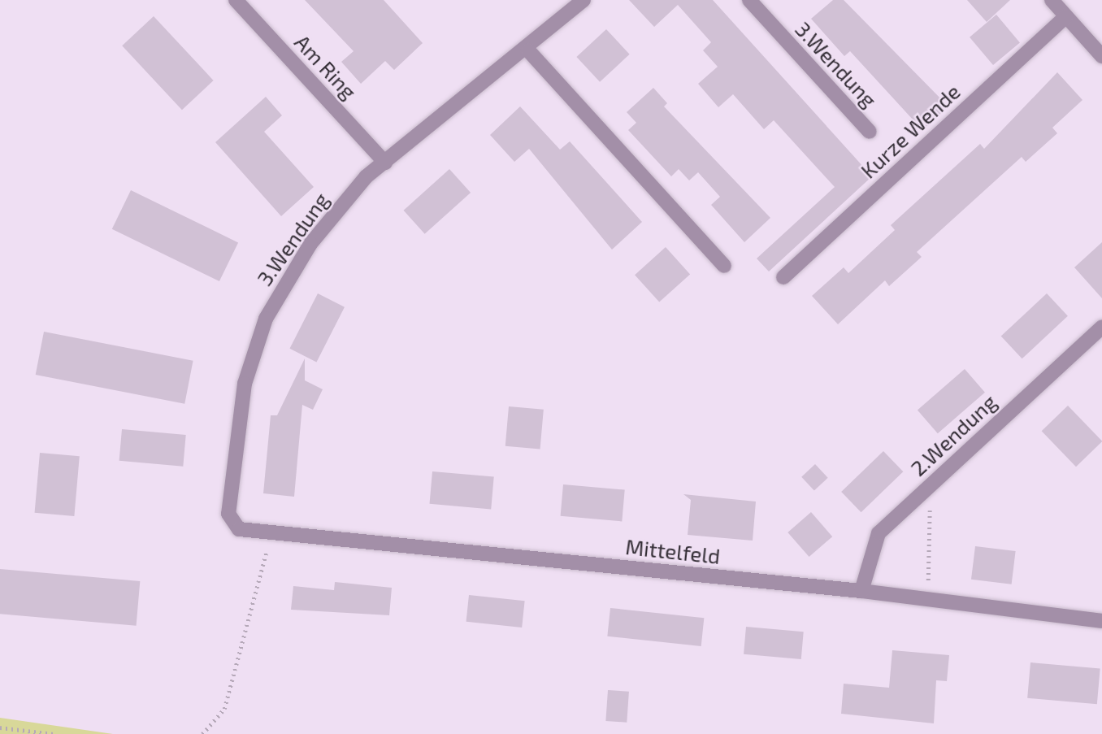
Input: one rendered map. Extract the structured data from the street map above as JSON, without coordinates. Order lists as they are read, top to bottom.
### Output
{
  "streets": {
    "street": [
      "3.Wendung",
      "Am Ring",
      "Kurze Wende",
      "2.Wendung",
      "Mittelfeld"
    ]
  },
  "crossings": [
    ["3.Wendung", "Am Ring"],
    ["3.Wendung", "Mittelfeld"],
    ["2.Wendung", "Mittelfeld"]
  ]
}
